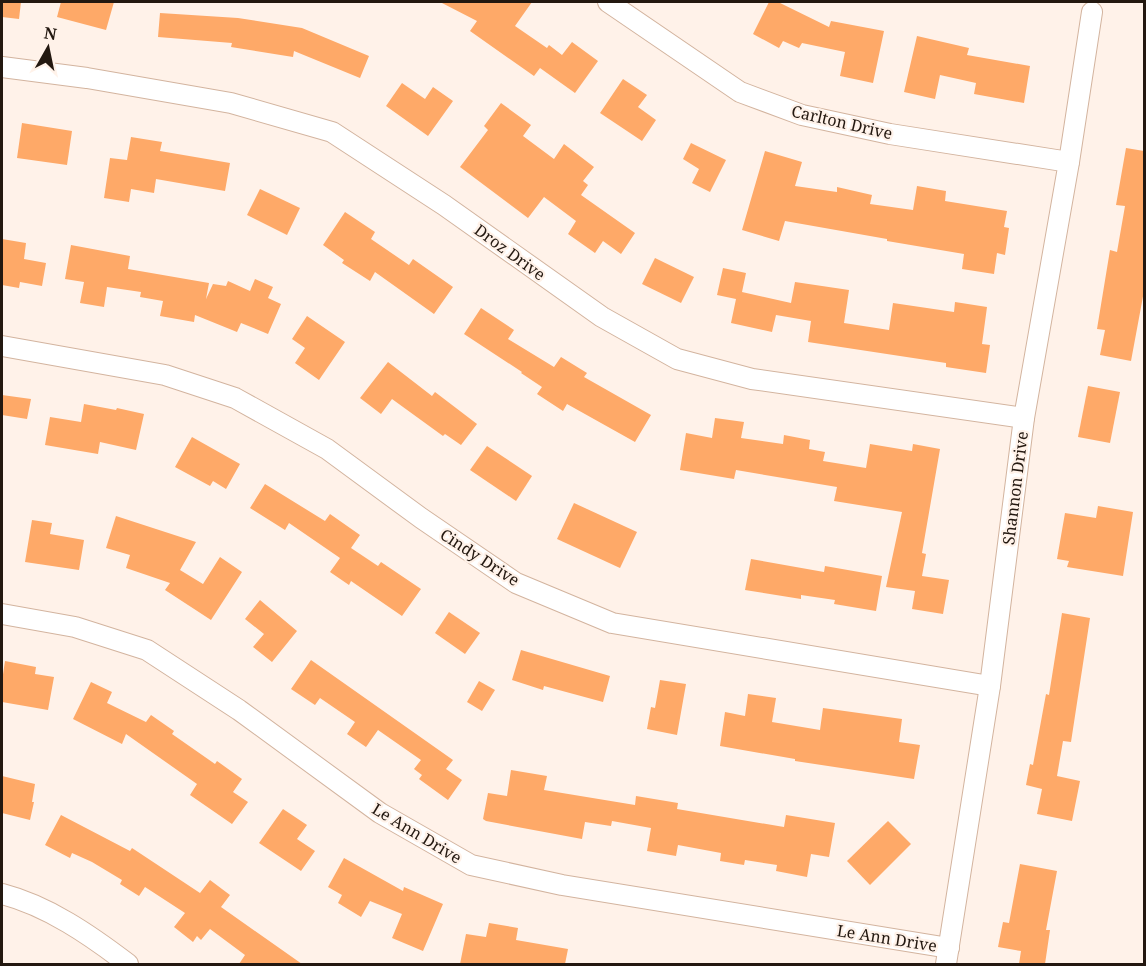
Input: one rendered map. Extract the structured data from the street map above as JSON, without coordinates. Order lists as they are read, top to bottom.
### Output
{
  "streets": {
    "street": [
      "Carlton Drive",
      "Droz Drive",
      "Shannon Drive",
      "Cindy Drive",
      "Le Ann Drive"
    ]
  },
  "crossings": [
    ["Carlton Drive", "Shannon Drive"],
    ["Droz Drive", "Shannon Drive"],
    ["Shannon Drive", "Cindy Drive"],
    ["Shannon Drive", "Le Ann Drive"]
  ],
  "north": "top"
}
